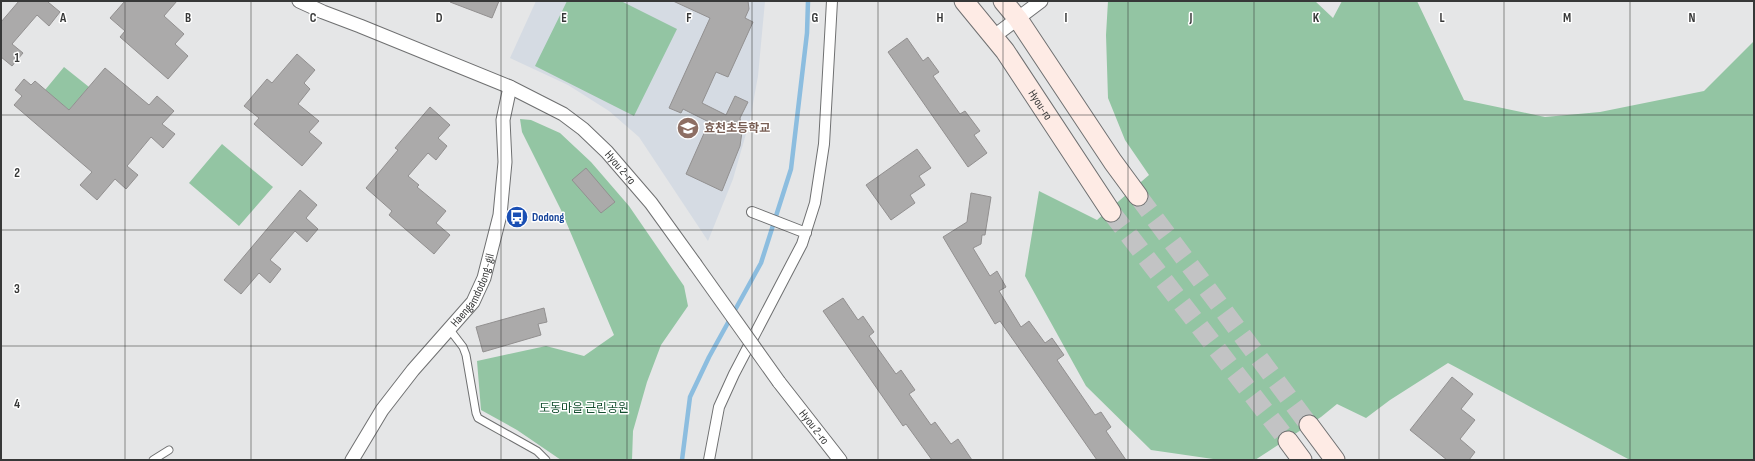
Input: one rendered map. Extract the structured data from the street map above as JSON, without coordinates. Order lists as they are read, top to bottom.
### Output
{
  "streets": {
    "main road": ["Hyou-ro"],
    "street": ["Hyou 2-ro", "Haengamdodong-gil"]
  },
  "crossings": [
    ["Hyou 2-ro", "Haengamdodong-gil"]
  ],
  "parks": ["도동마을 근린공원"],
  "places": {
    "school or university": ["효천초등학교"],
    "bus stop": ["Dodong"]
  },
  "grid": {
    "columns": [
      "A",
      "B",
      "C",
      "D",
      "E",
      "F",
      "G",
      "H",
      "I",
      "J",
      "K",
      "L",
      "M",
      "N"
    ],
    "rows": [
      "1",
      "2",
      "3",
      "4"
    ]
  }
}
